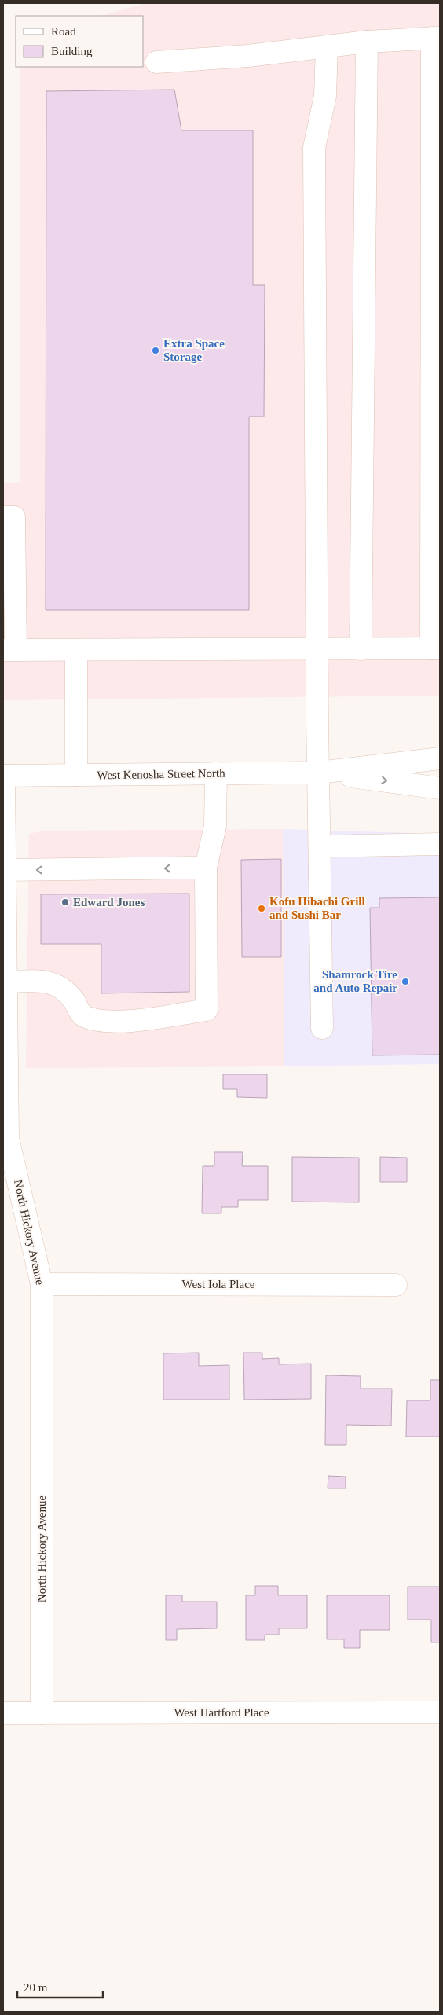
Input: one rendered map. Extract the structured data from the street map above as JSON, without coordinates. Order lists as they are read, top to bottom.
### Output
{
  "streets": {
    "street": [
      "West Kenosha Street North",
      "North Hickory Avenue",
      "West Iola Place",
      "West Hartford Place"
    ]
  },
  "crossings": [
    ["West Kenosha Street North", "North Hickory Avenue"],
    ["North Hickory Avenue", "West Iola Place"],
    ["North Hickory Avenue", "West Hartford Place"]
  ],
  "places": [
    "Extra Space Storage",
    "Edward Jones",
    "Kofu Hibachi Grill and Sushi Bar",
    "Shamrock Tire and Auto Repair"
  ],
  "legend": ["Road", "Building"],
  "scale_bar": "20 m"
}
